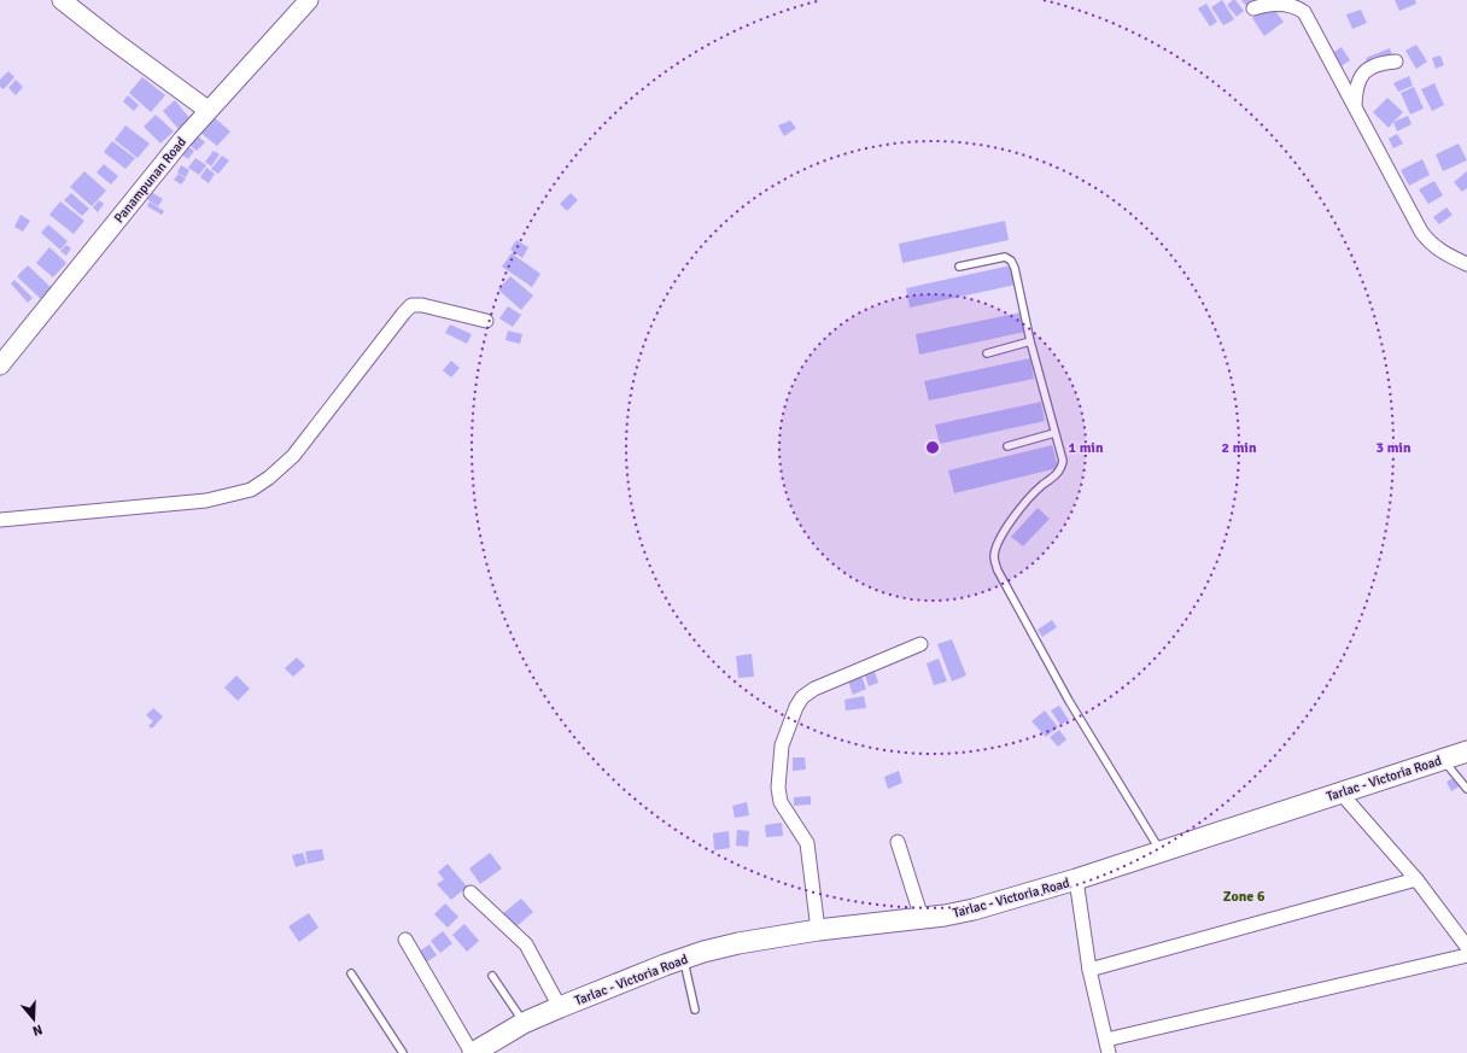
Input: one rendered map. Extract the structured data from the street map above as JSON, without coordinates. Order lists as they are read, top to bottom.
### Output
{
  "streets": {
    "main road": ["Tarlac - Victoria Road"],
    "street": ["Panampunan Road"]
  },
  "districts": ["Zone 6"],
  "north": "bottom",
  "rings": ["1 min", "2 min", "3 min"]
}
